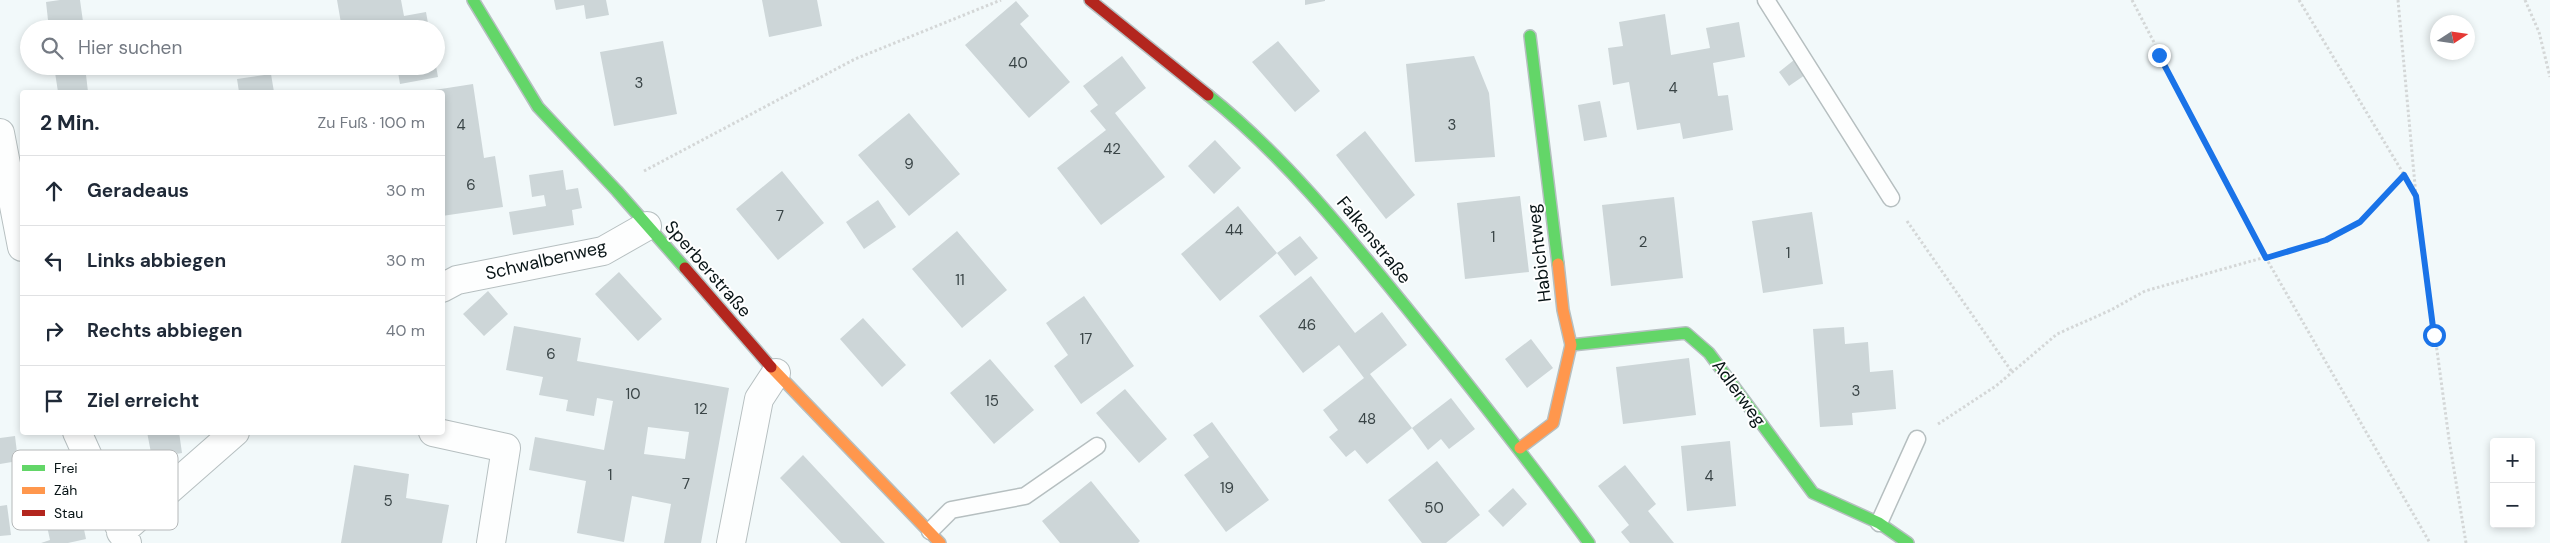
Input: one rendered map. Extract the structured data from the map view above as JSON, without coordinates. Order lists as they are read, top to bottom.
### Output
{
  "streets": {
    "street": [
      "Falkenstraße",
      "Habichtweg",
      "Schwalbenweg",
      "Sperberstraße",
      "Adlerweg"
    ]
  },
  "crossings": [
    ["Falkenstraße", "Habichtweg"],
    ["Habichtweg", "Adlerweg"],
    ["Schwalbenweg", "Sperberstraße"]
  ],
  "house_numbers": [
    "40",
    "3",
    "4",
    "4",
    "3",
    "42",
    "9",
    "6",
    "7",
    "44",
    "1",
    "2",
    "1",
    "11",
    "46",
    "17",
    "6",
    "3",
    "10",
    "15",
    "12",
    "48",
    "1",
    "4",
    "7",
    "19",
    "5",
    "50"
  ],
  "legend": ["Frei", "Zäh", "Stau"],
  "north": "right",
  "page": {
    "search": "Hier suchen",
    "heading": ["2 Min.", "Zu Fuß · 100 m"],
    "list": [
      ["Geradeaus", "30 m"],
      ["Links abbiegen", "30 m"],
      ["Rechts abbiegen", "40 m"],
      "Ziel erreicht"
    ],
    "map_buttons": ["+", "−"]
  }
}
